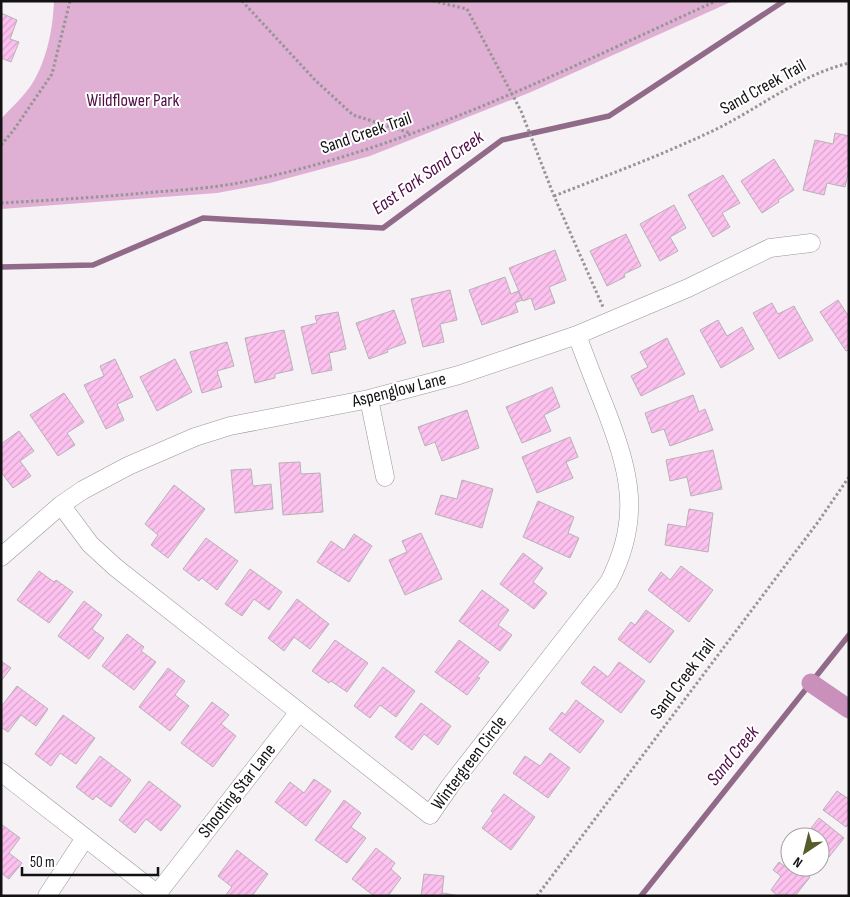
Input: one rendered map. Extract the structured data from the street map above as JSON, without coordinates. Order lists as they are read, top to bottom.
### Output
{
  "streets": {
    "street": ["Aspenglow Lane", "Wintergreen Circle", "Shooting Star Lane"],
    "path": ["Sand Creek Trail"]
  },
  "crossings": [
    ["Aspenglow Lane", "Wintergreen Circle"],
    ["Wintergreen Circle", "Shooting Star Lane"]
  ],
  "water": ["East Fork Sand Creek", "Sand Creek"],
  "parks": ["Wildflower Park"],
  "scale_bar": "50 m",
  "north": "bottom left"
}
